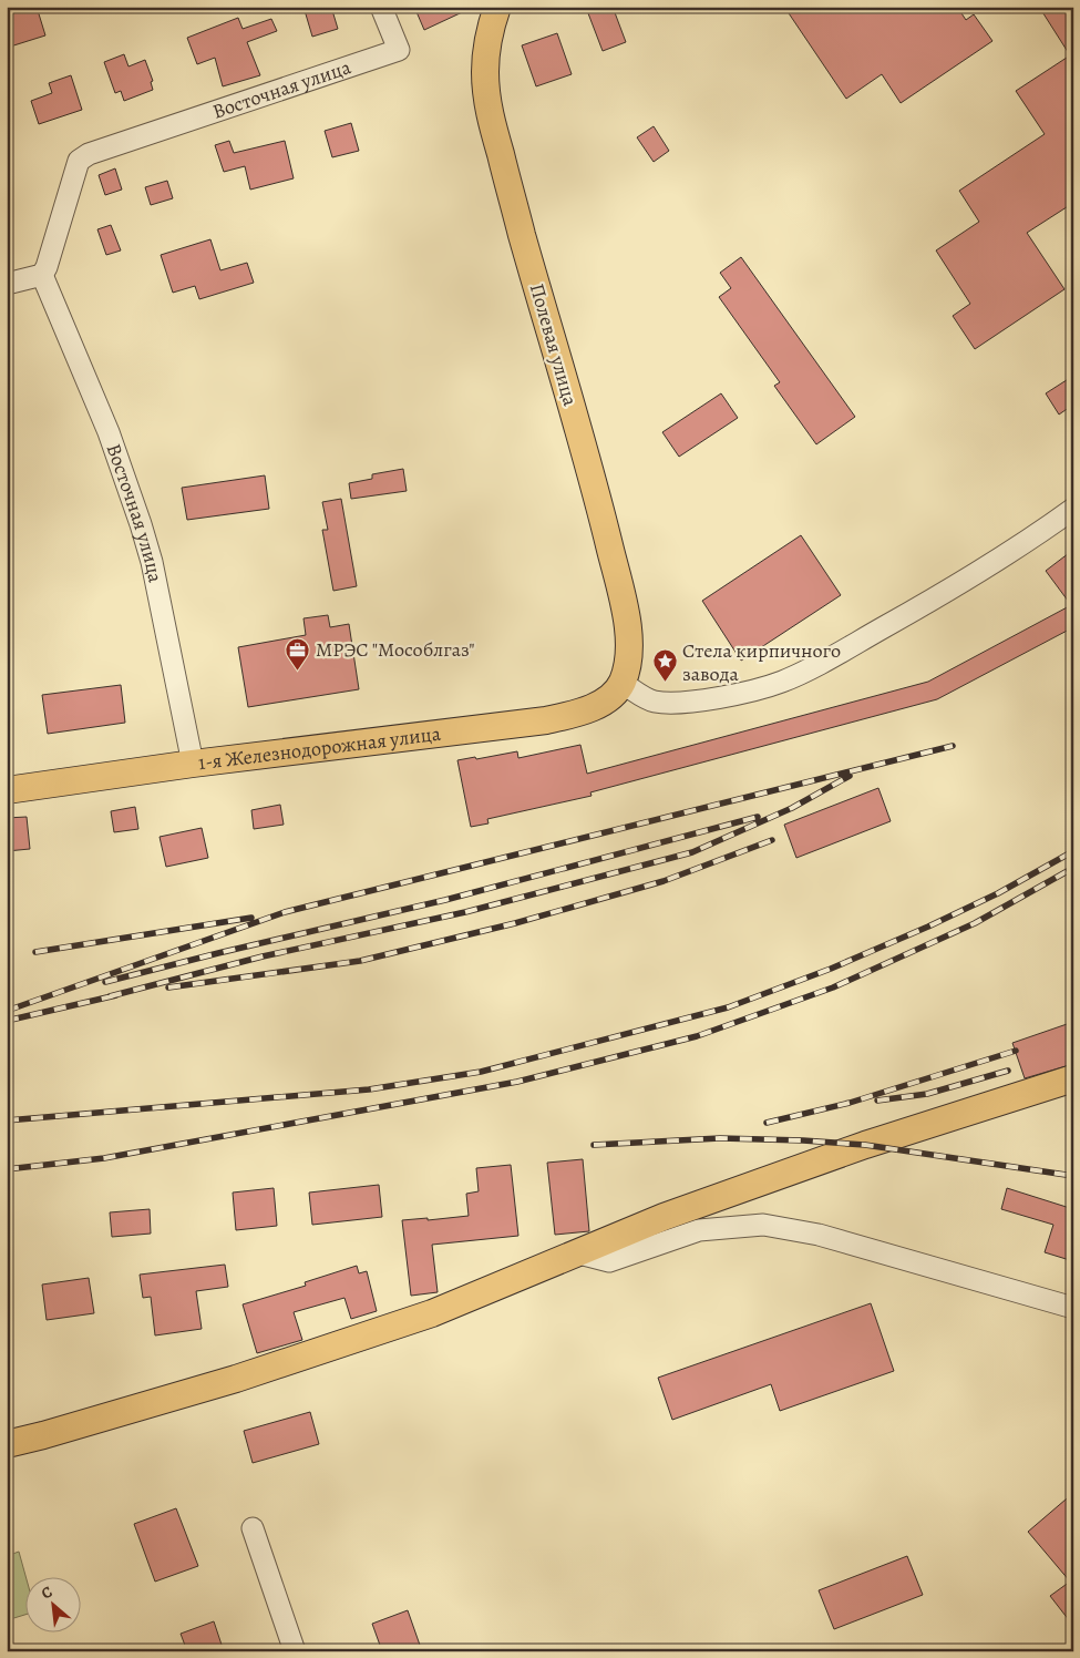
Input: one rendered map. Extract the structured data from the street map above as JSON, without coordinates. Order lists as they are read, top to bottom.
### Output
{
  "streets": {
    "main road": ["Полевая улица", "1-я Железнодорожная улица"],
    "street": ["Восточная улица"]
  },
  "crossings": [
    ["Восточная улица", "1-я Железнодорожная улица"],
    ["Полевая улица", "1-я Железнодорожная улица"]
  ],
  "places": {
    "office": ["МРЭС \"Мособлгаз\""],
    "place": ["Стела кирпичного завода"]
  },
  "north": "top left"
}
